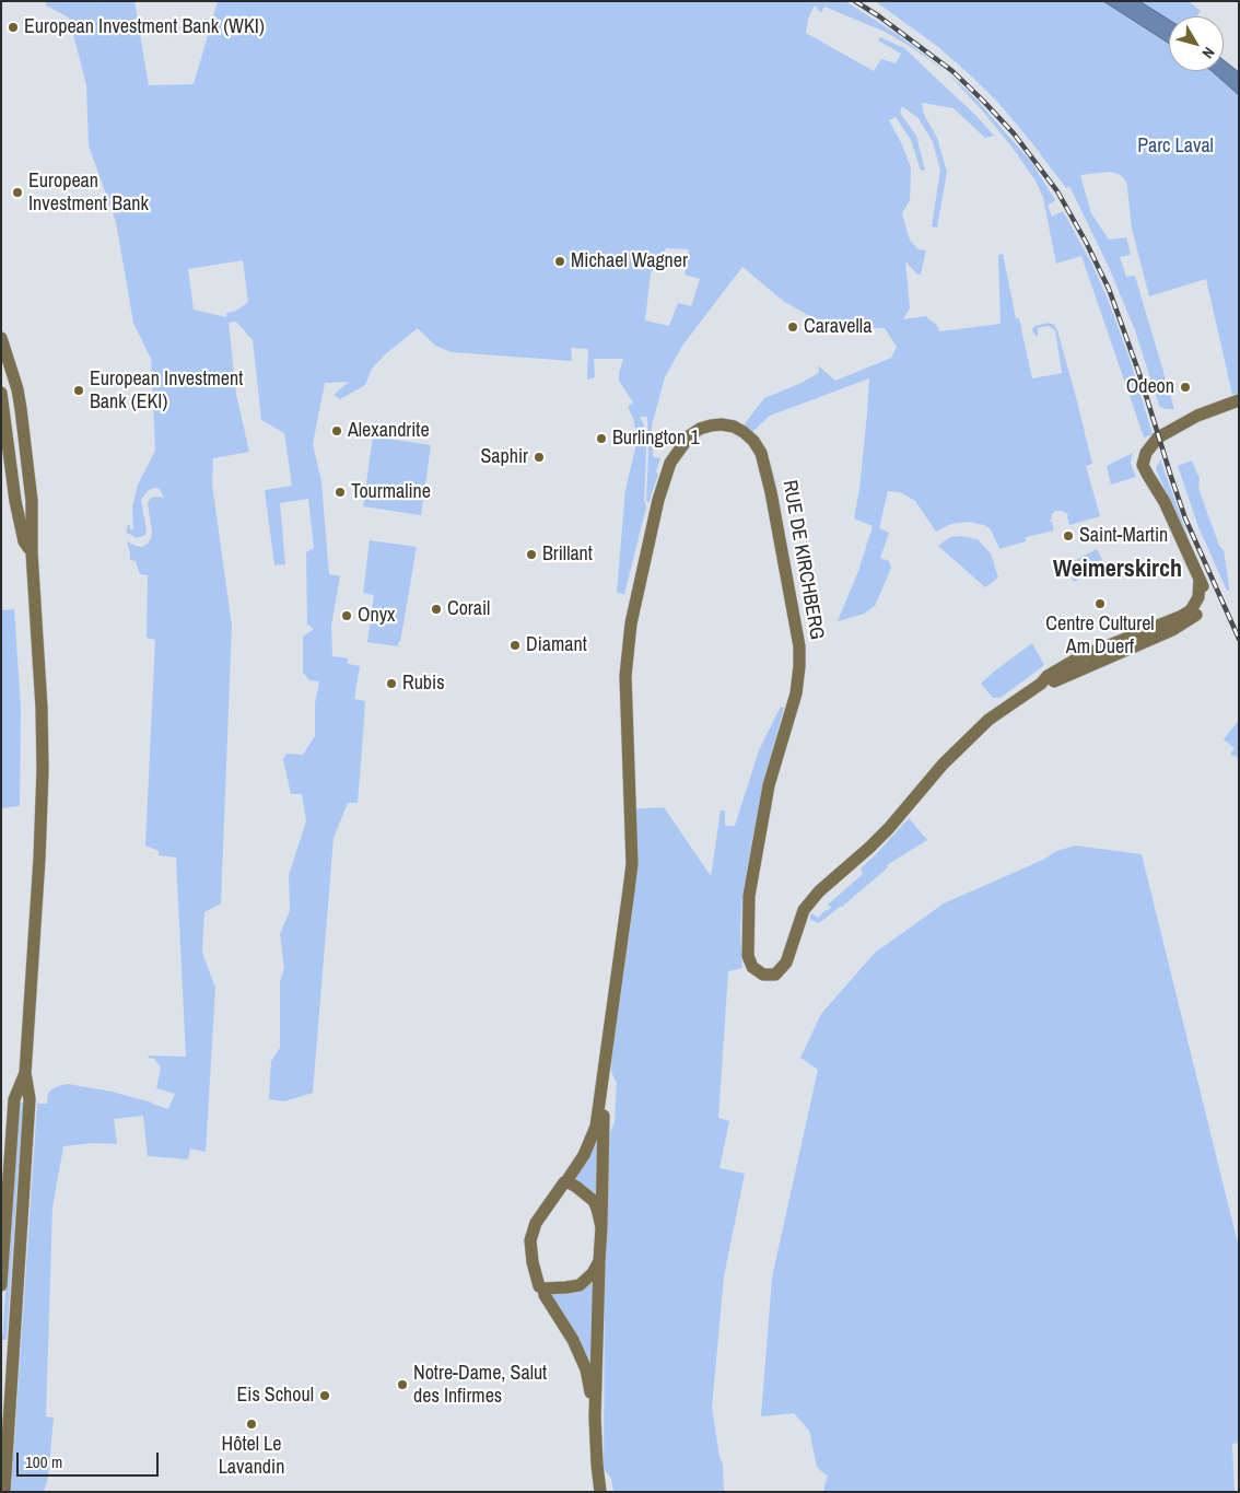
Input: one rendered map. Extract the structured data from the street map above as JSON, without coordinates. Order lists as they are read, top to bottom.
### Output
{
  "streets": {
    "main road": ["RUE DE KIRCHBERG"]
  },
  "districts": ["Weimerskirch"],
  "parks": ["Parc Laval"],
  "places": [
    "European Investment Bank (WKI)",
    "European Investment Bank",
    "Michael Wagner",
    "Caravella",
    "Odeon",
    "European Investment Bank (EKI)",
    "Alexandrite",
    "Burlington 1",
    "Saphir",
    "Tourmaline",
    "Saint-Martin",
    "Brillant",
    "Centre Culturel Am Duerf",
    "Corail",
    "Onyx",
    "Diamant",
    "Rubis",
    "Notre-Dame, Salut des Infirmes",
    "Eis Schoul",
    "Hôtel Le Lavandin"
  ],
  "scale_bar": "100 m",
  "north": "bottom right"
}
